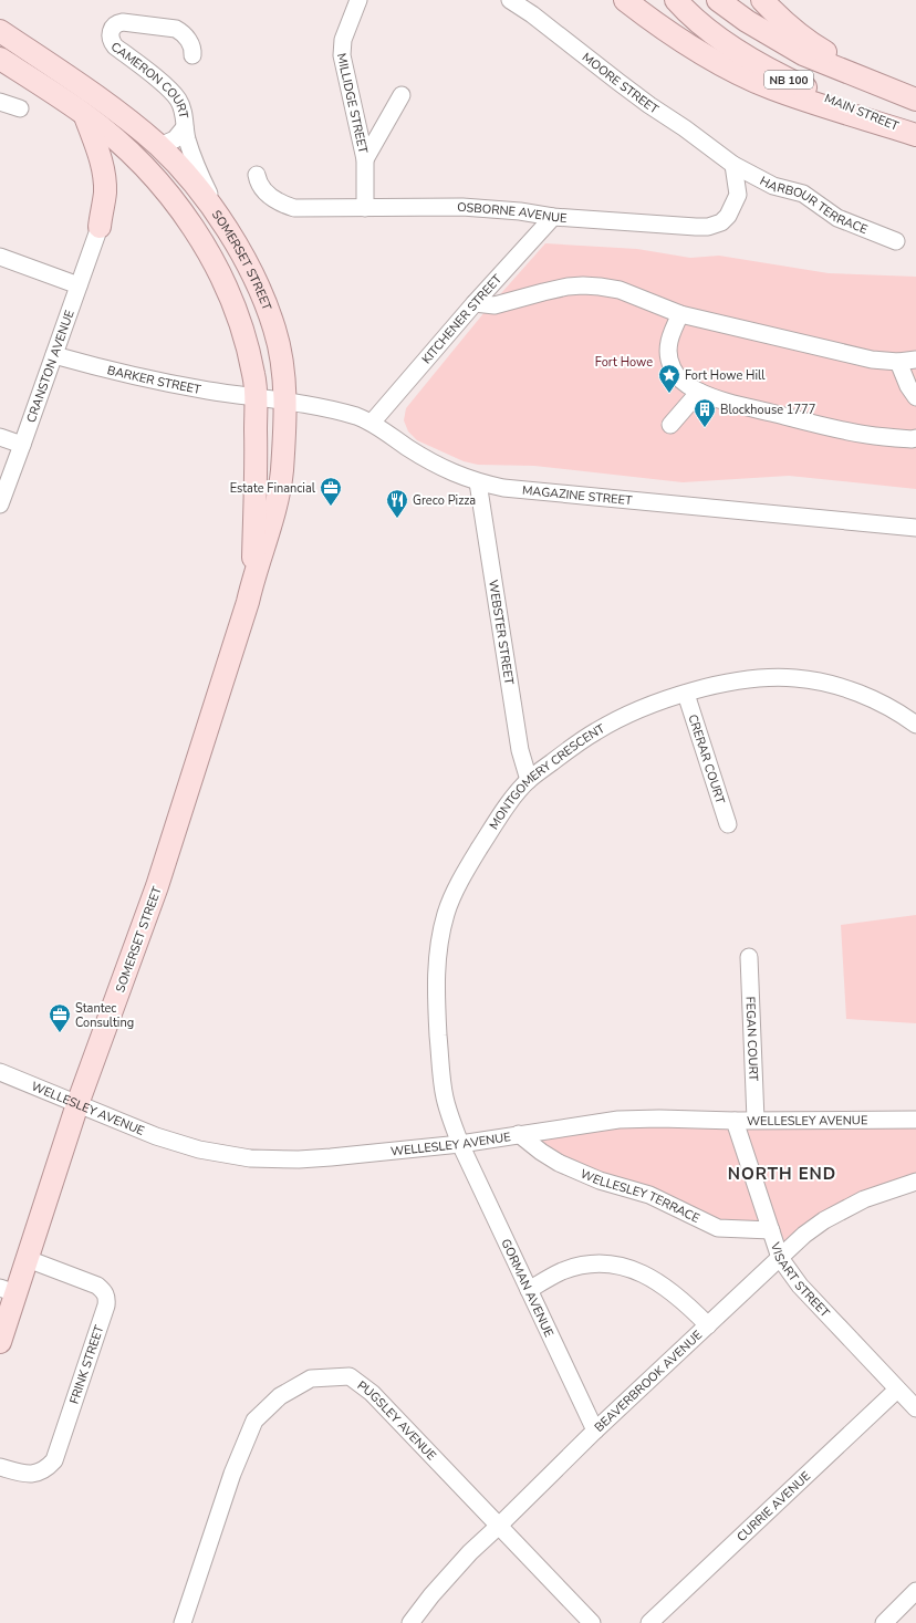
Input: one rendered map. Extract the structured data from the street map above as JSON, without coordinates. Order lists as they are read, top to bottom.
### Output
{
  "streets": {
    "main road": ["NB 100", "MAIN STREET", "SOMERSET STREET"],
    "street": [
      "CAMERON COURT",
      "MOORE STREET",
      "MILLIDGE STREET",
      "HARBOUR TERRACE",
      "OSBORNE AVENUE",
      "KITCHENER STREET",
      "CRANSTON AVENUE",
      "BARKER STREET",
      "MAGAZINE STREET",
      "WEBSTER STREET",
      "CRERAR COURT",
      "MONTGOMERY CRESCENT",
      "FEGAN COURT",
      "WELLESLEY AVENUE",
      "WELLESLEY TERRACE",
      "VISART STREET",
      "GORMAN AVENUE",
      "FRINK STREET",
      "BEAVERBROOK AVENUE",
      "PUGSLEY AVENUE",
      "CURRIE AVENUE"
    ]
  },
  "crossings": [
    ["CAMERON COURT", "SOMERSET STREET"],
    ["MOORE STREET", "HARBOUR TERRACE"],
    ["MOORE STREET", "OSBORNE AVENUE"],
    ["MILLIDGE STREET", "OSBORNE AVENUE"],
    ["HARBOUR TERRACE", "OSBORNE AVENUE"],
    ["OSBORNE AVENUE", "KITCHENER STREET"],
    ["SOMERSET STREET", "BARKER STREET"],
    ["SOMERSET STREET", "MAGAZINE STREET"],
    ["SOMERSET STREET", "WELLESLEY AVENUE"],
    ["SOMERSET STREET", "FRINK STREET"],
    ["KITCHENER STREET", "MAGAZINE STREET"],
    ["CRANSTON AVENUE", "BARKER STREET"],
    ["BARKER STREET", "MAGAZINE STREET"],
    ["MAGAZINE STREET", "WEBSTER STREET"],
    ["WEBSTER STREET", "MONTGOMERY CRESCENT"],
    ["CRERAR COURT", "MONTGOMERY CRESCENT"],
    ["MONTGOMERY CRESCENT", "WELLESLEY AVENUE"],
    ["MONTGOMERY CRESCENT", "GORMAN AVENUE"],
    ["FEGAN COURT", "WELLESLEY AVENUE"],
    ["WELLESLEY AVENUE", "WELLESLEY TERRACE"],
    ["WELLESLEY AVENUE", "VISART STREET"],
    ["WELLESLEY AVENUE", "GORMAN AVENUE"],
    ["WELLESLEY TERRACE", "VISART STREET"],
    ["VISART STREET", "BEAVERBROOK AVENUE"],
    ["VISART STREET", "CURRIE AVENUE"],
    ["GORMAN AVENUE", "BEAVERBROOK AVENUE"],
    ["BEAVERBROOK AVENUE", "PUGSLEY AVENUE"]
  ],
  "districts": ["NORTH END"],
  "parks": ["Fort Howe"],
  "places": {
    "place": ["Fort Howe Hill"],
    "building": ["Blockhouse 1777"],
    "office": ["Estate Financial", "Stantec Consulting"],
    "restaurant": ["Greco Pizza"]
  }
}
